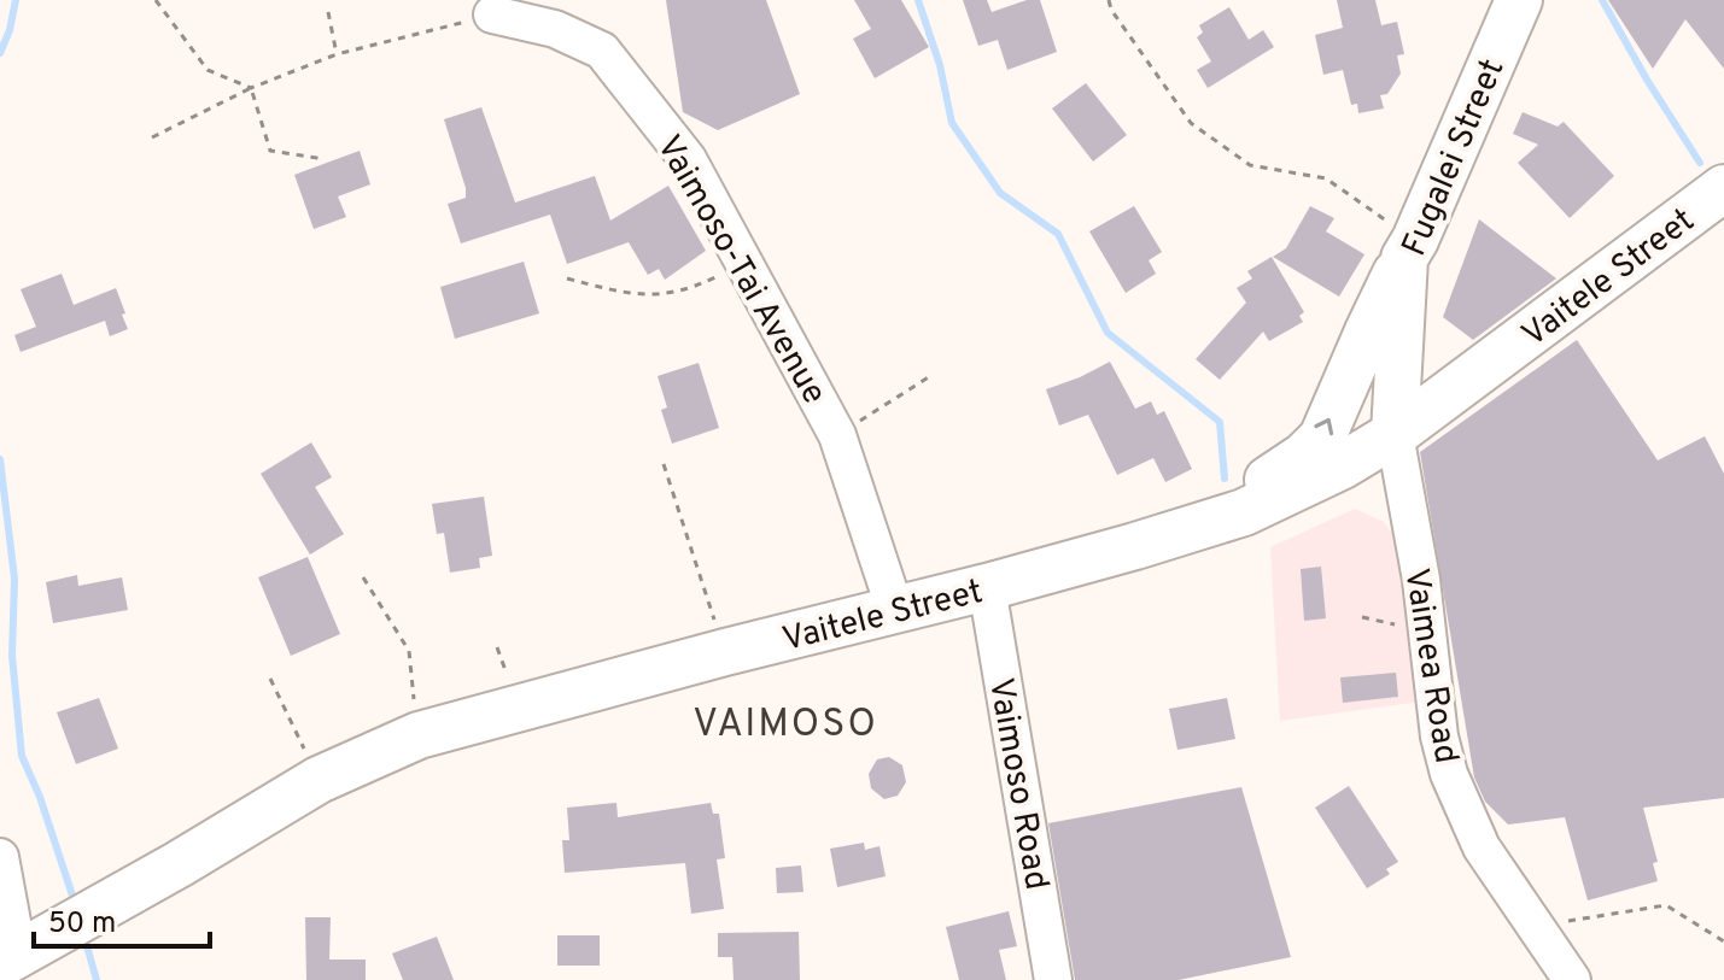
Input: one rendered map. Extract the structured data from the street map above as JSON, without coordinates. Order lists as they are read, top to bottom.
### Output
{
  "streets": {
    "main road": ["Fugalei Street", "Vaitele Street"],
    "street": ["Vaimoso-Tai Avenue", "Vaimea Road", "Vaimoso Road"]
  },
  "crossings": [
    ["Fugalei Street", "Vaitele Street"],
    ["Fugalei Street", "Vaimea Road"],
    ["Vaimoso-Tai Avenue", "Vaitele Street"],
    ["Vaitele Street", "Vaimea Road"],
    ["Vaitele Street", "Vaimoso Road"]
  ],
  "districts": ["VAIMOSO"],
  "scale_bar": "50 m"
}
